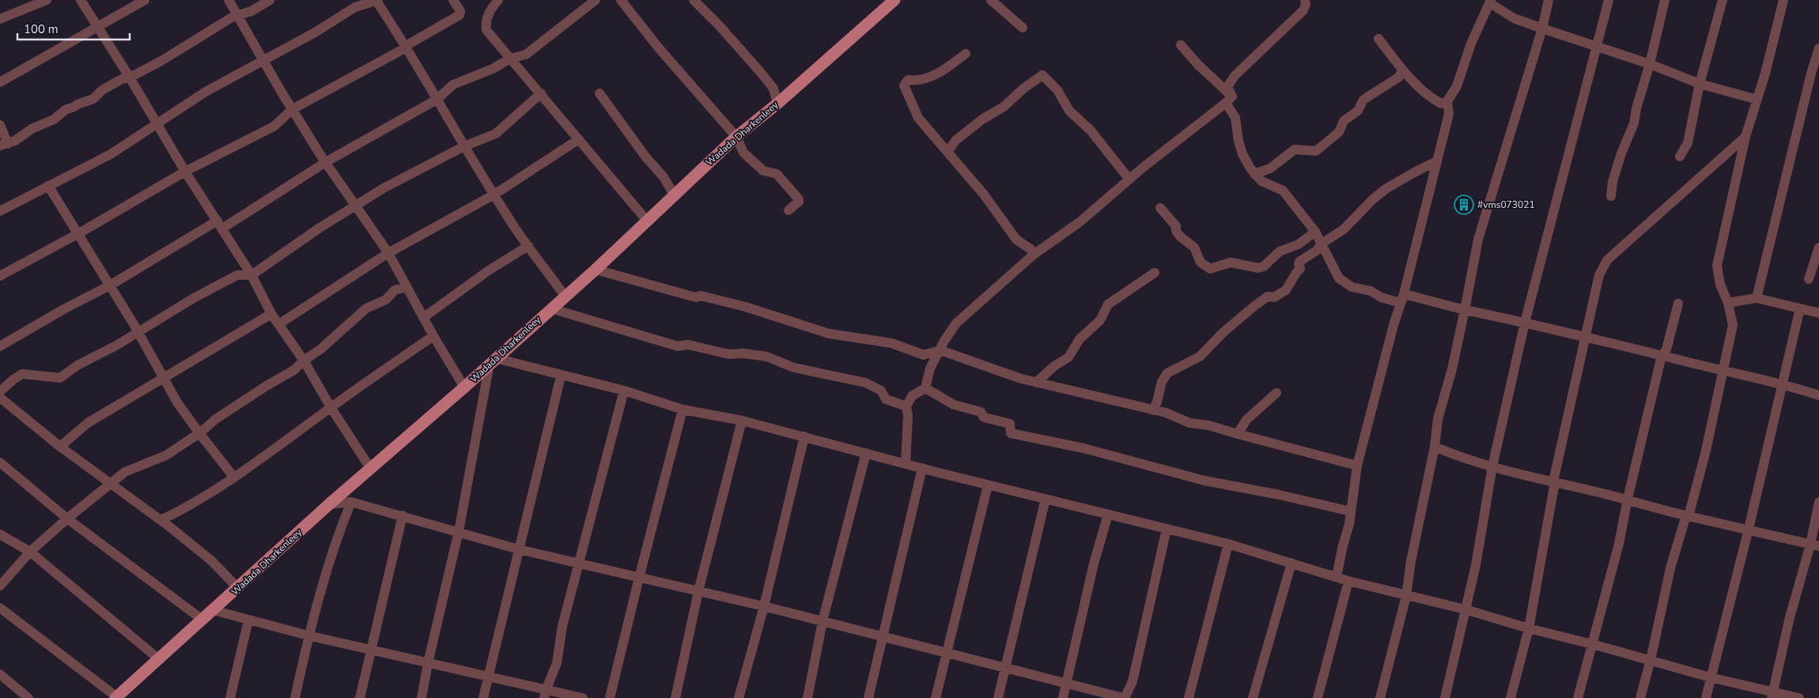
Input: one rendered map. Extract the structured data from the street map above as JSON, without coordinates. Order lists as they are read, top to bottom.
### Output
{
  "streets": {
    "main road": ["Wadada Dharkenleey"]
  },
  "places": {
    "building": ["#vms073021"]
  },
  "scale_bar": "100 m"
}
